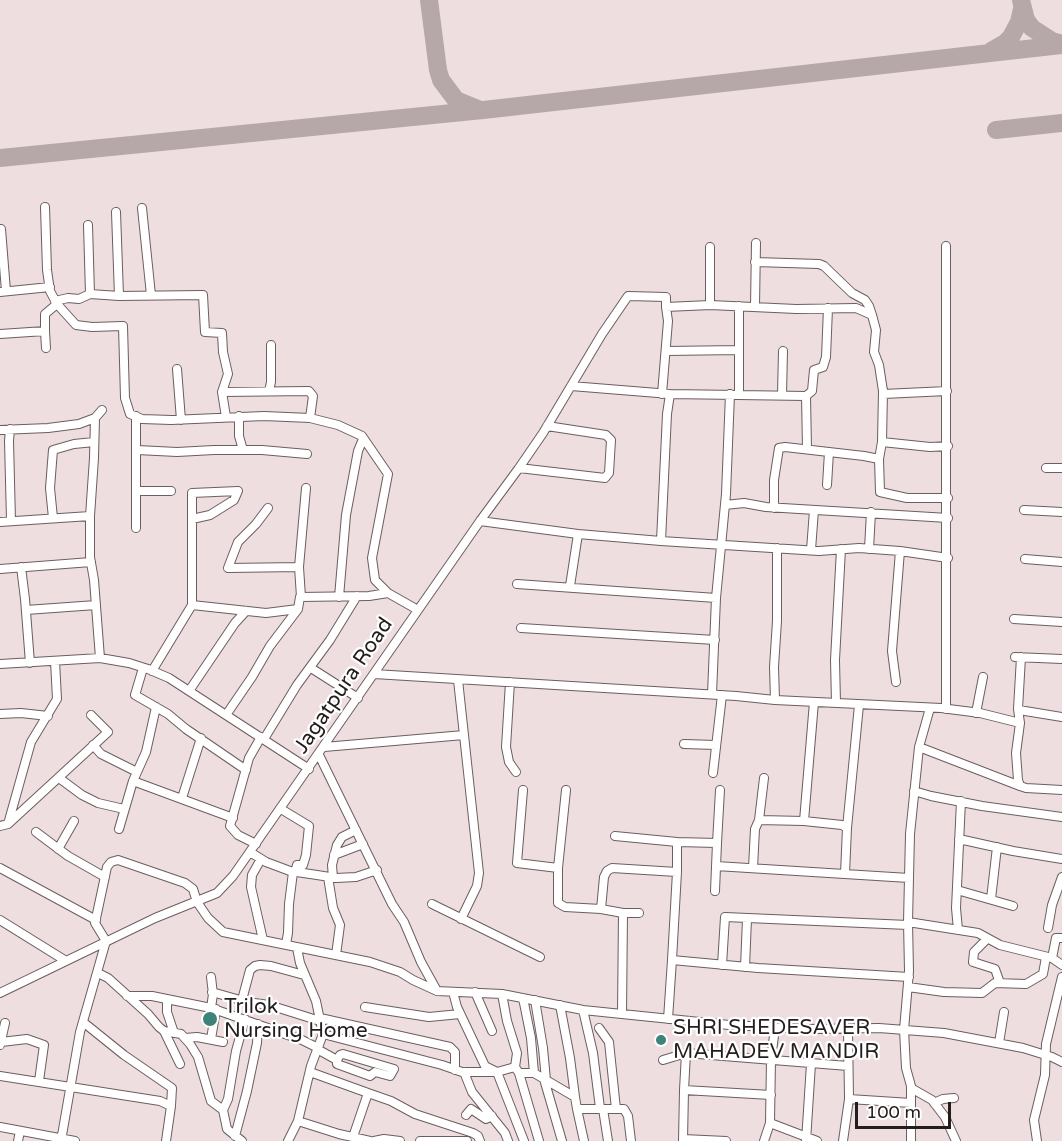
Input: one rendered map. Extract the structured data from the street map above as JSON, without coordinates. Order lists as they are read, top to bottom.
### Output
{
  "streets": {
    "street": ["Jagatpura Road"]
  },
  "places": ["Trilok Nursing Home", "SHRI SHEDESAVER MAHADEV MANDIR"],
  "scale_bar": "100 m"
}
